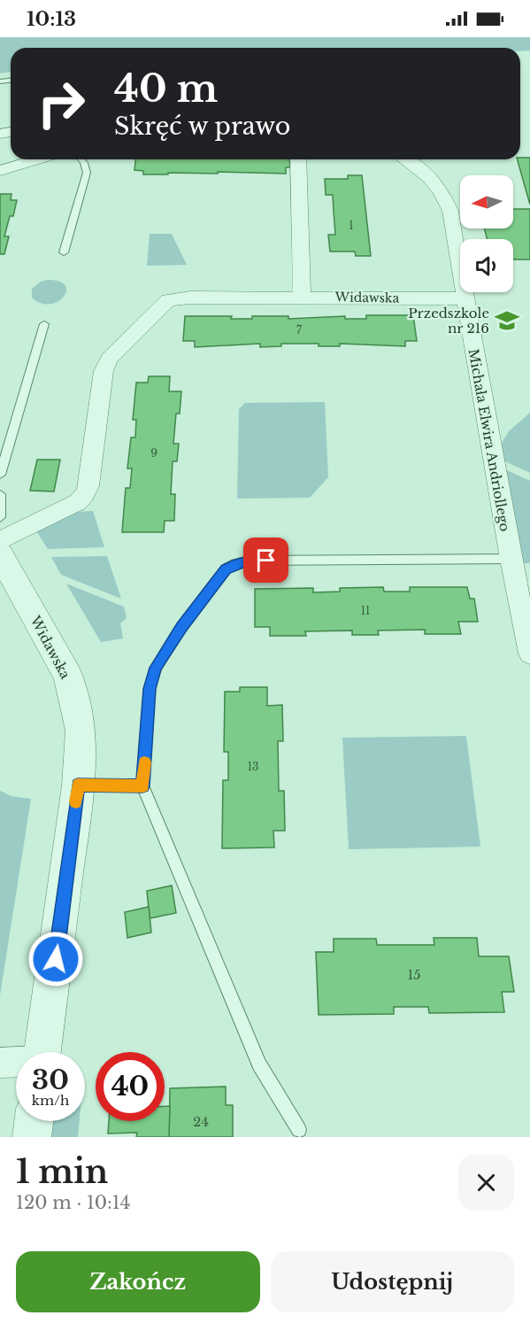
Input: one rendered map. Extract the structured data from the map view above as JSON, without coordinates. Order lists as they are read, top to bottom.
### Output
{
  "streets": {
    "street": ["Widawska", "Michała Elwira Andriollego"]
  },
  "crossings": [
    ["Widawska", "Michała Elwira Andriollego"]
  ],
  "places": {
    "school or university": ["Przedszkole nr 216"]
  },
  "house_numbers": [
    "1",
    "7",
    "9",
    "11",
    "13",
    "15",
    "24"
  ],
  "north": "left",
  "page": {
    "status": "10:13",
    "turn": ["40 m", "Skręć w prawo"],
    "speed": "30 km/h",
    "limit": "40",
    "heading": ["1 min", "120 m · 10:14"],
    "buttons": ["Zakończ", "Udostępnij"]
  }
}
